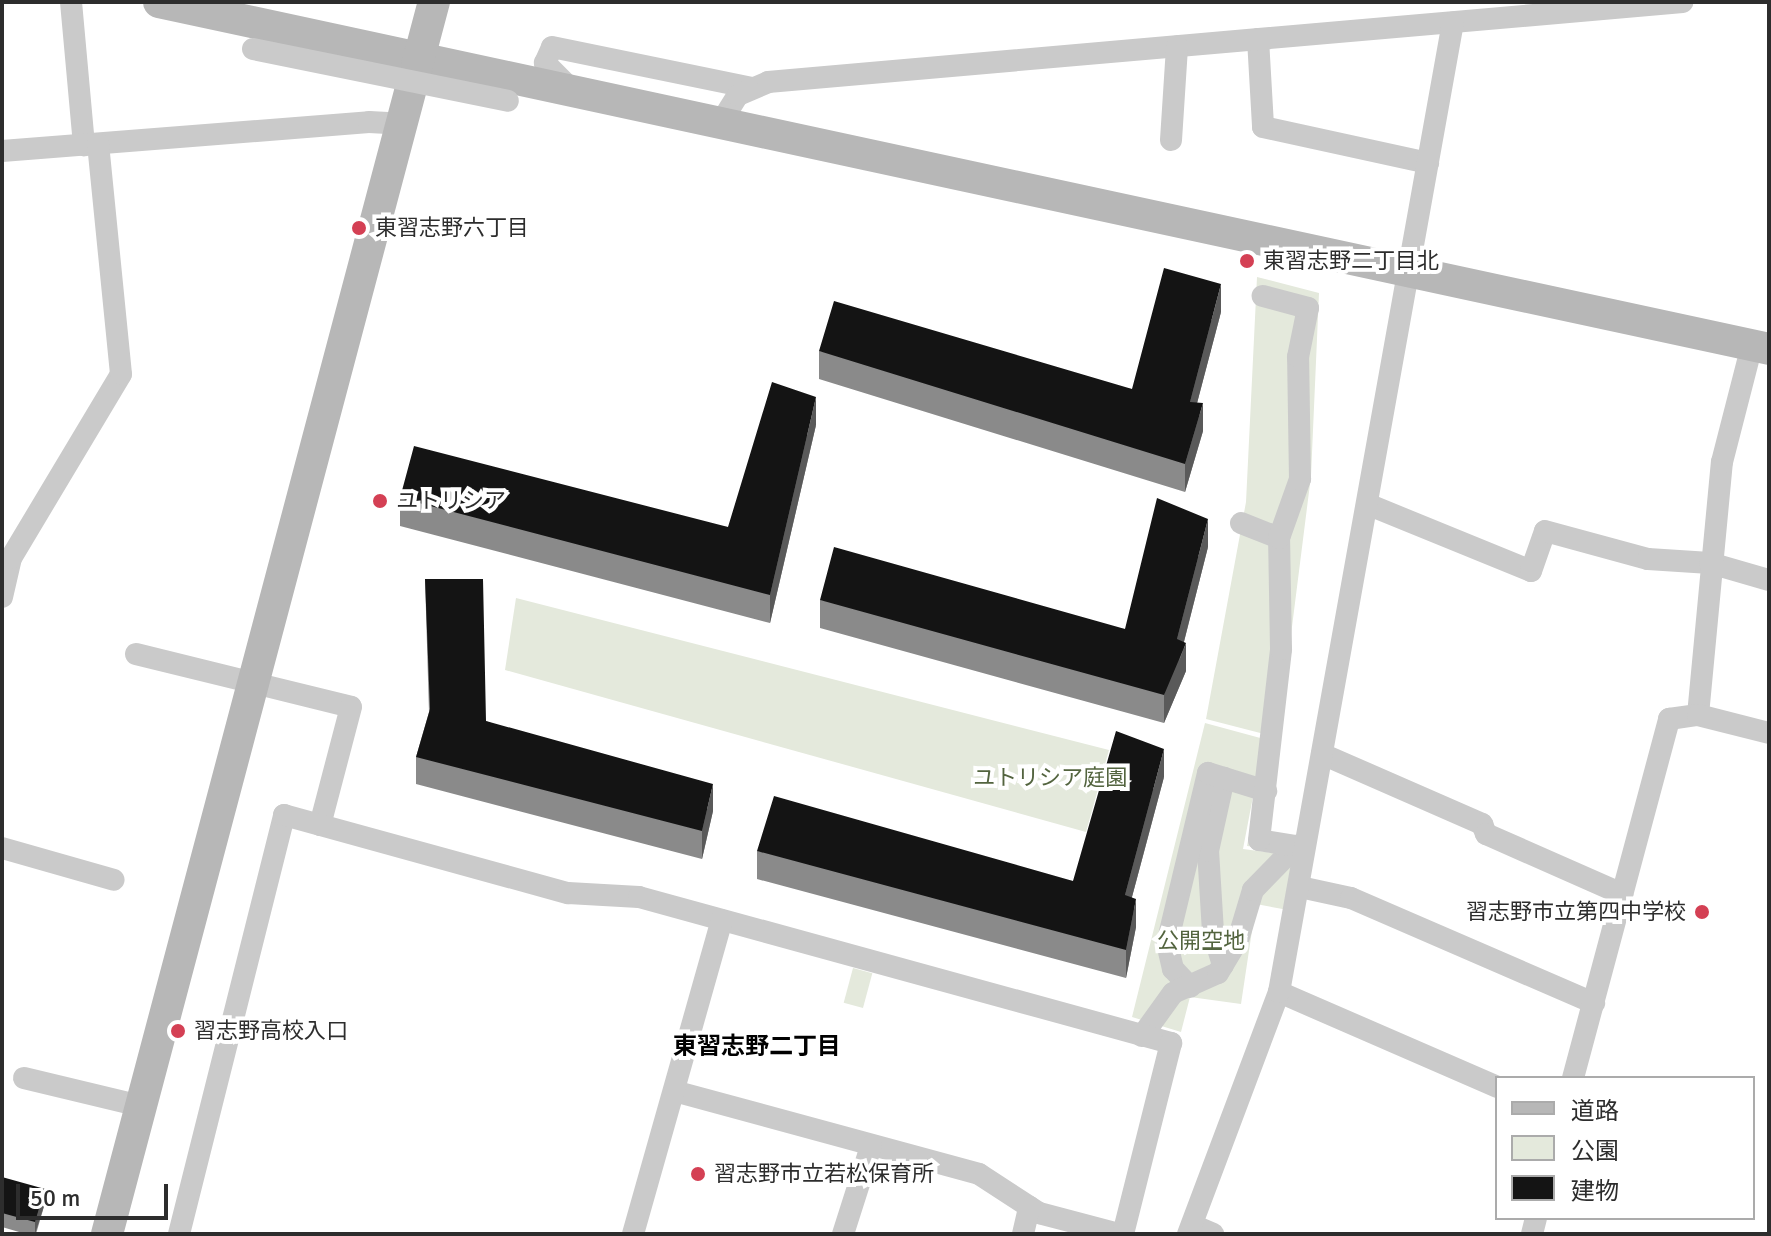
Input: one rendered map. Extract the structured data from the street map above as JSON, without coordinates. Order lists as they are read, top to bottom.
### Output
{
  "districts": ["東習志野二丁目"],
  "parks": ["ユトリシア庭園", "公開空地"],
  "places": [
    "東習志野六丁目",
    "東習志野二丁目北",
    "ユトリシア",
    "習志野市立第四中学校",
    "習志野高校入口",
    "習志野市立若松保育所"
  ],
  "legend": ["道路", "公園", "建物"],
  "scale_bar": "50 m"
}
